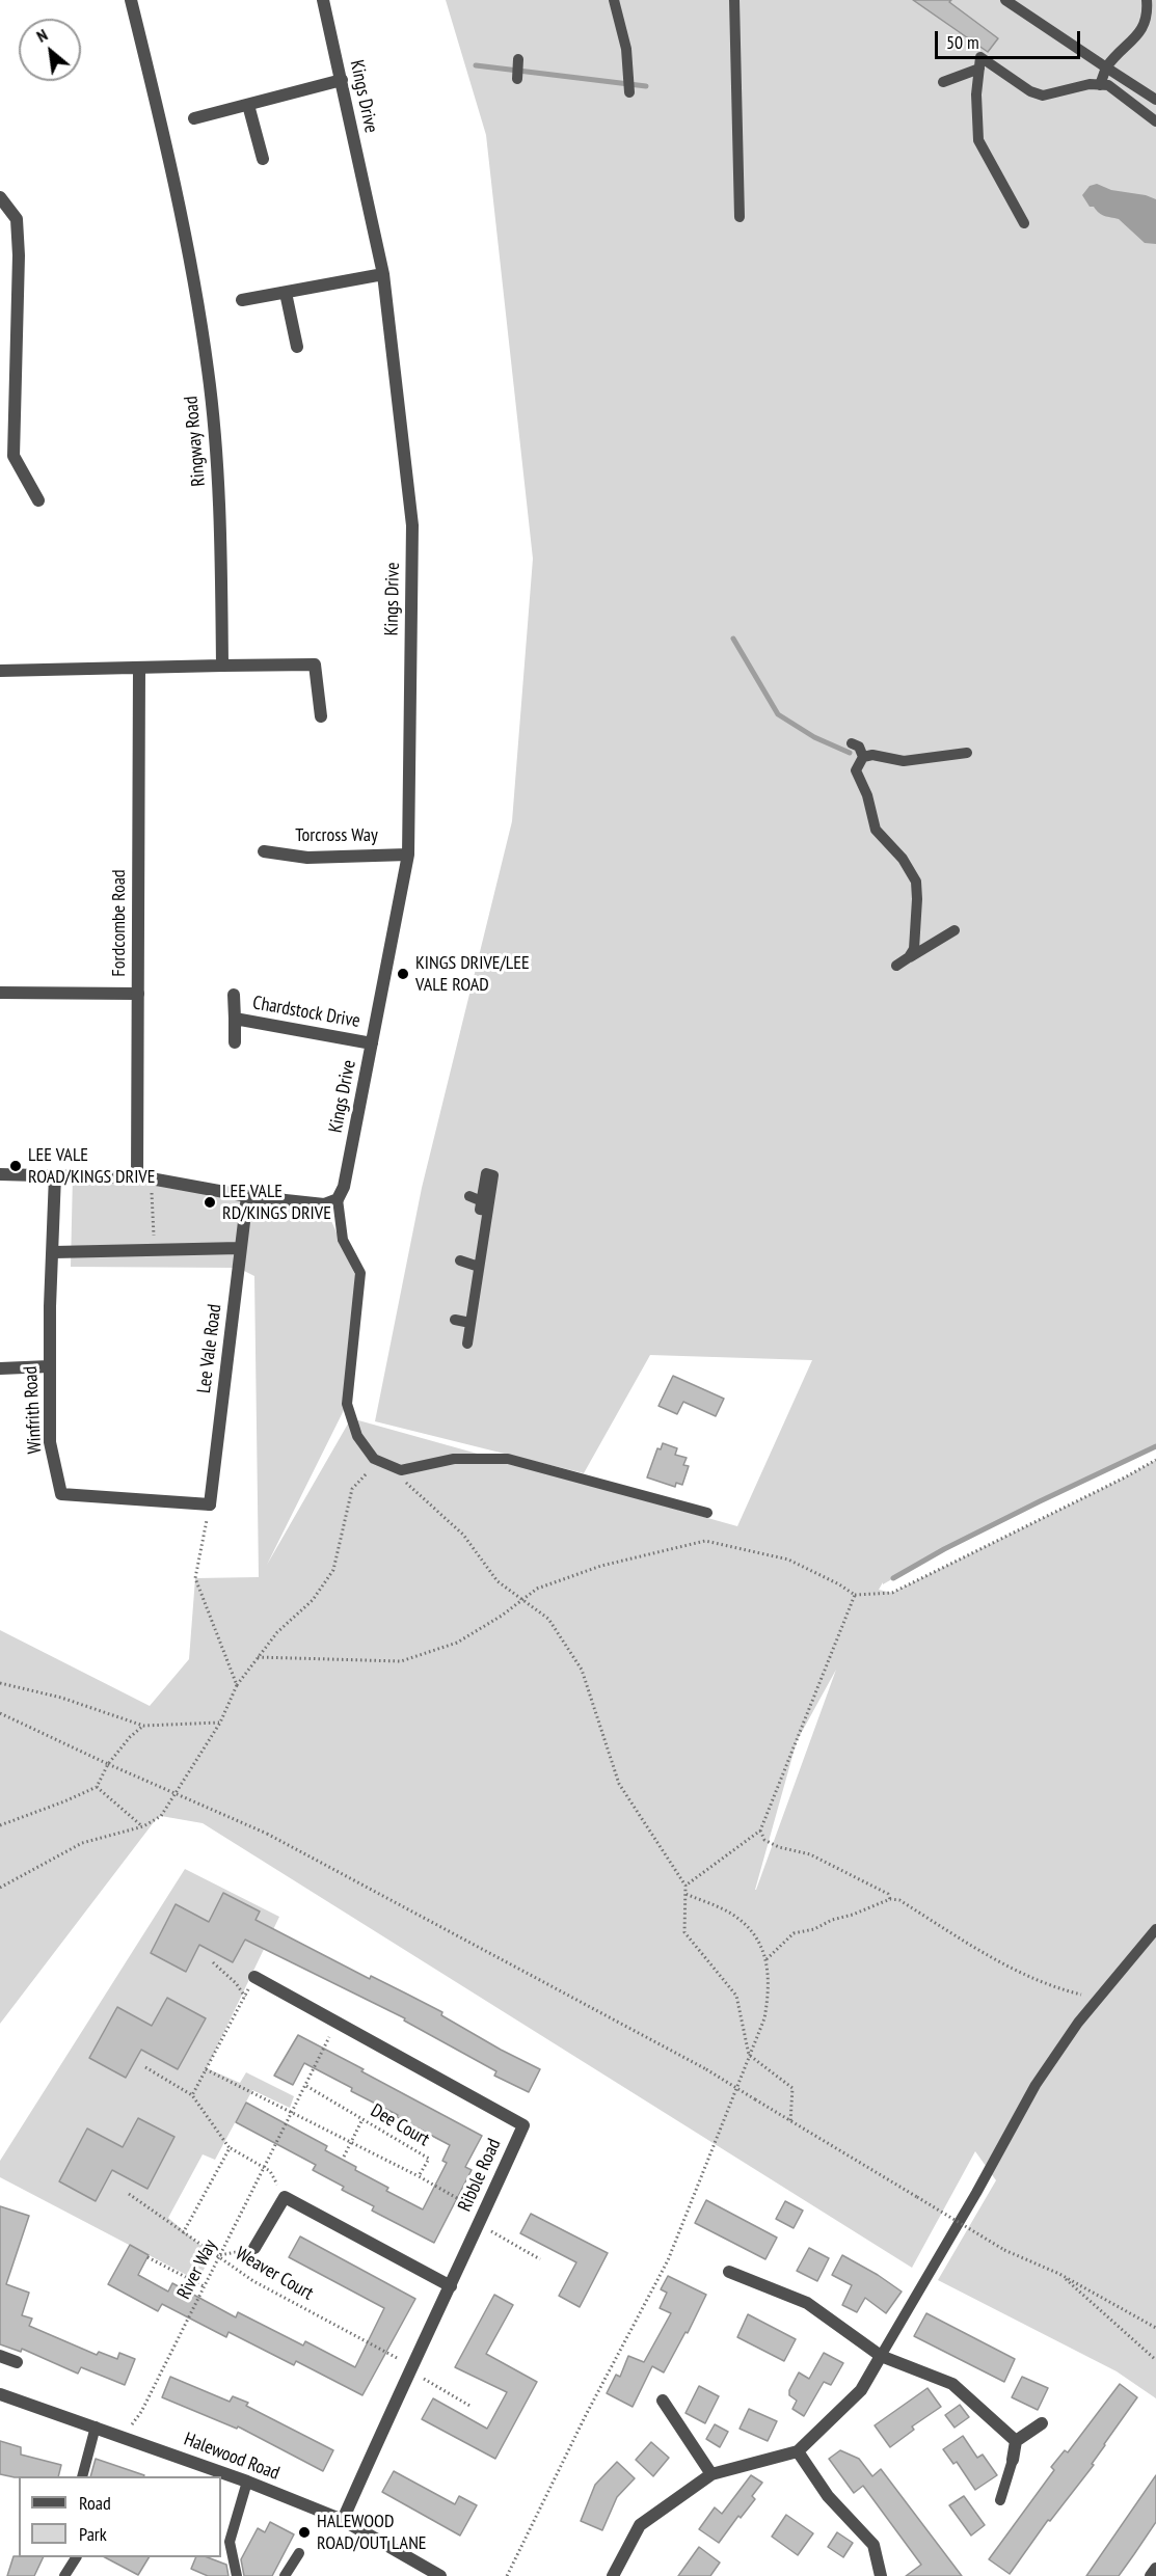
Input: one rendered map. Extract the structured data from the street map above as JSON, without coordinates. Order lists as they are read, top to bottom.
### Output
{
  "streets": {
    "street": [
      "Kings Drive",
      "Ringway Road",
      "Torcross Way",
      "Fordcombe Road",
      "Chardstock Drive",
      "Lee Vale Road",
      "Winfrith Road",
      "Ribble Road",
      "Halewood Road"
    ],
    "path": ["Dee Court", "River Way", "Weaver Court"]
  },
  "crossings": [
    ["Kings Drive", "Torcross Way"],
    ["Kings Drive", "Chardstock Drive"],
    ["Lee Vale Road", "Winfrith Road"],
    ["Dee Court", "Ribble Road"],
    ["Dee Court", "River Way"],
    ["Ribble Road", "River Way"],
    ["Ribble Road", "Weaver Court"],
    ["Ribble Road", "Halewood Road"],
    ["River Way", "Weaver Court"],
    ["River Way", "Halewood Road"]
  ],
  "places": [
    "KINGS DRIVE/LEE VALE ROAD",
    "LEE VALE ROAD/KINGS DRIVE",
    "LEE VALE RD/KINGS DRIVE",
    "HALEWOOD ROAD/OUT LANE"
  ],
  "legend": ["Road", "Park"],
  "scale_bar": "50 m",
  "north": "top left"
}
